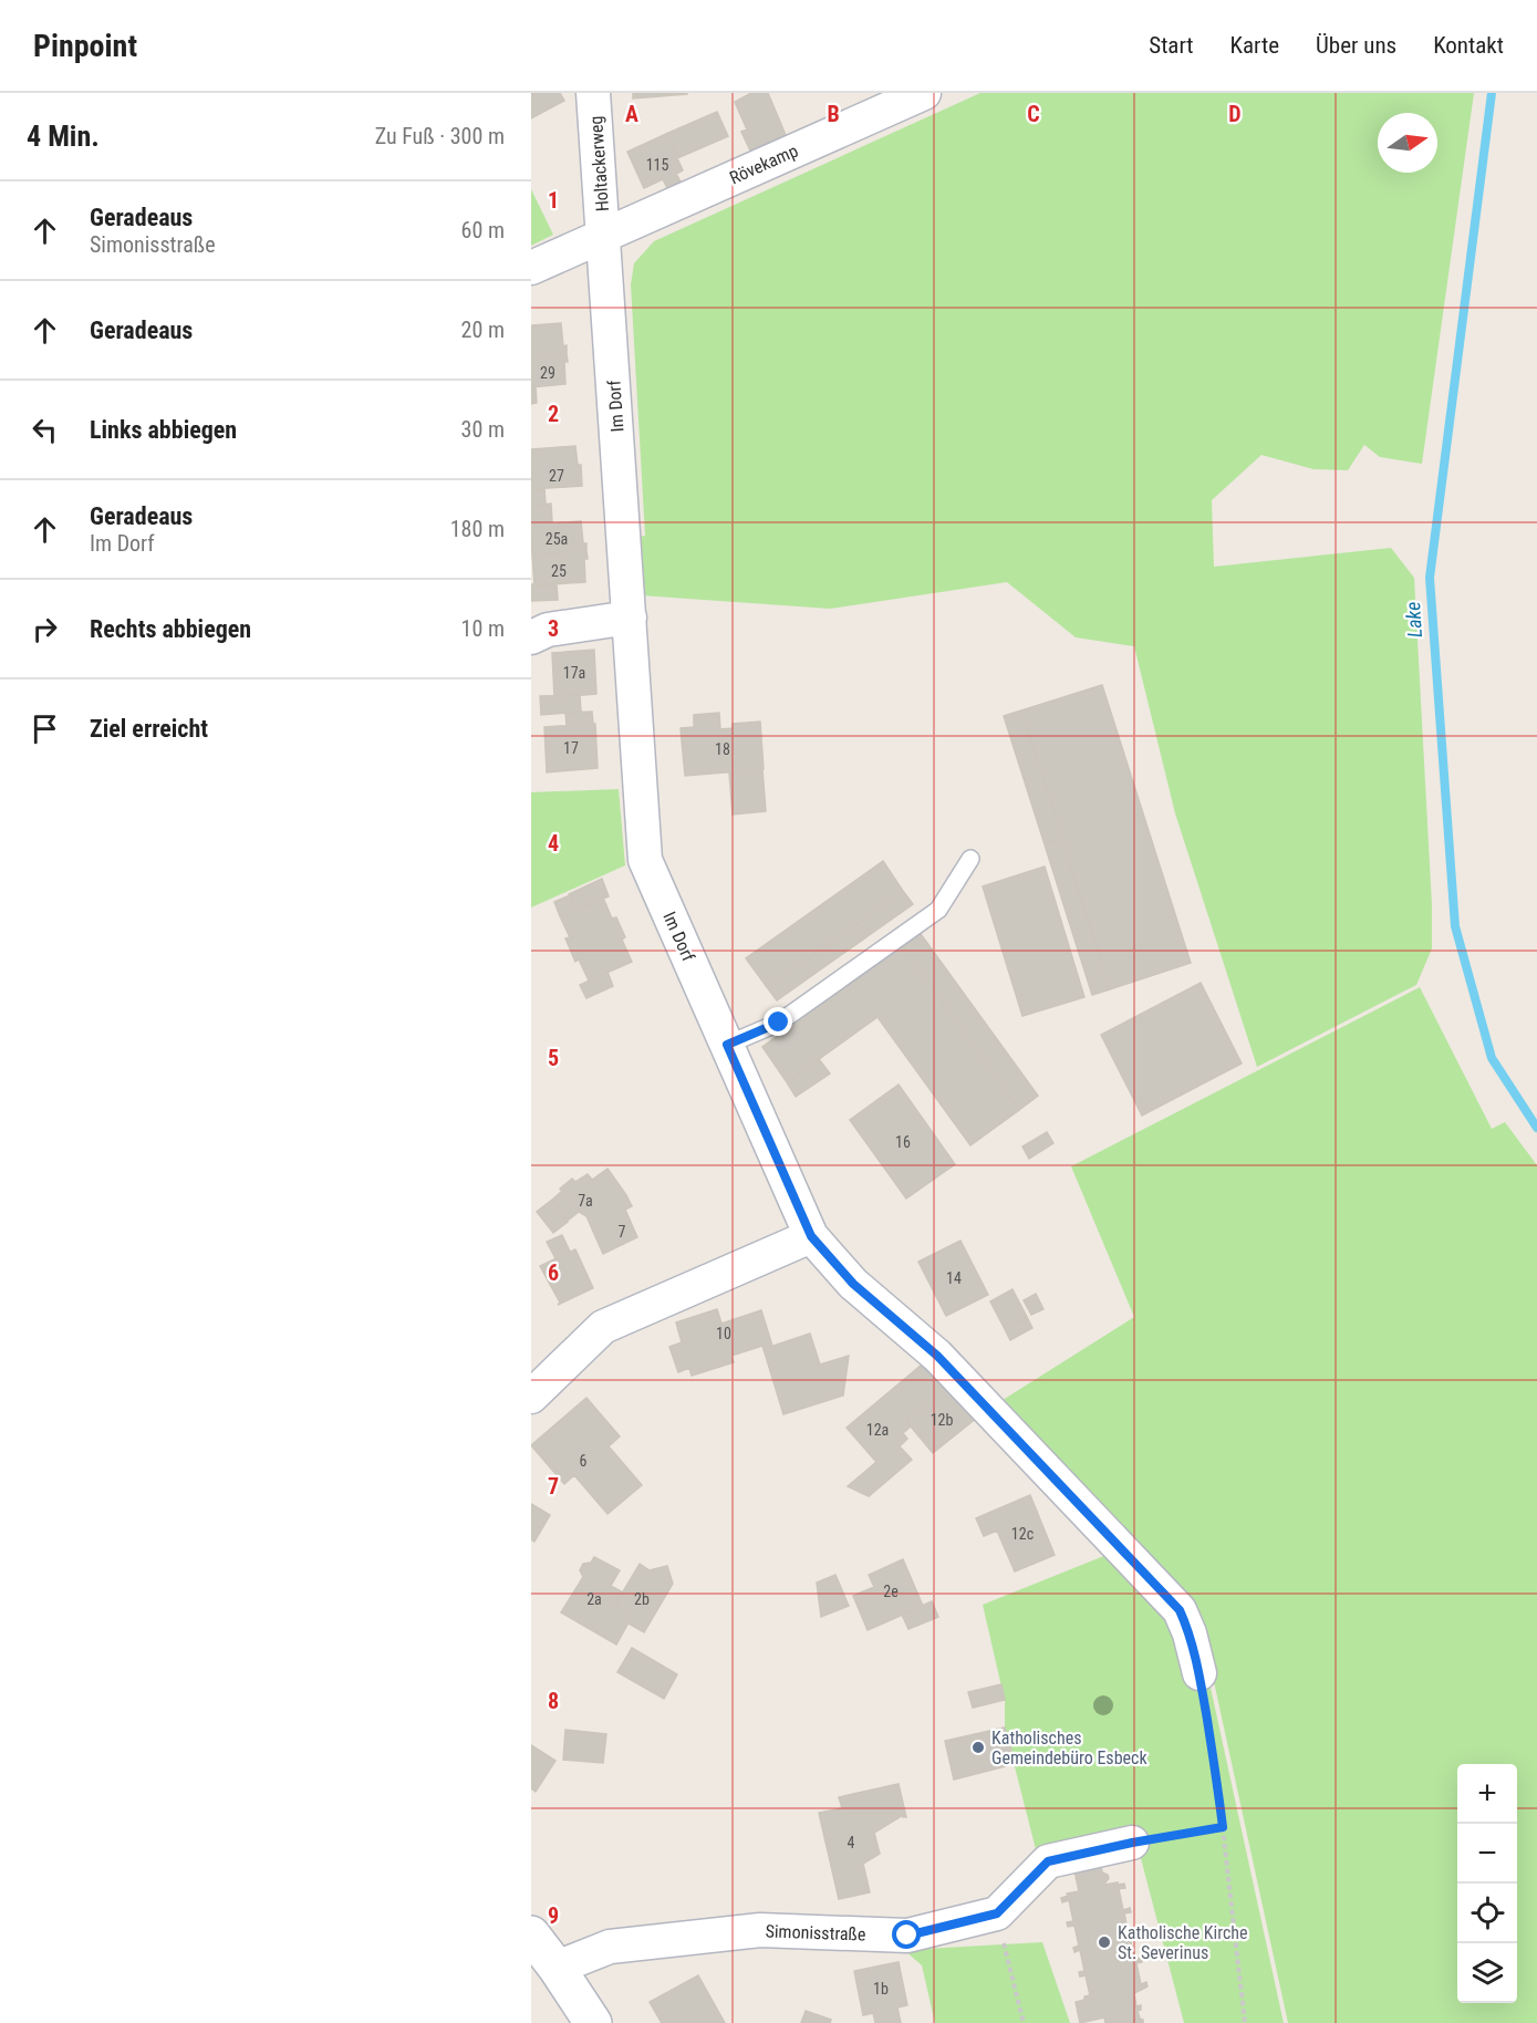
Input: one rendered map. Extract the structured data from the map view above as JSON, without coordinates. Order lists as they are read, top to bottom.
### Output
{
  "streets": {
    "street": [
      "Holtackerweg",
      "Rövekamp",
      "Im Dorf",
      "Simonisstraße"
    ]
  },
  "crossings": [
    ["Holtackerweg", "Rövekamp"],
    ["Holtackerweg", "Im Dorf"],
    ["Rövekamp", "Im Dorf"]
  ],
  "water": ["Lake"],
  "places": ["Katholisches Gemeindebüro Esbeck", "Katholische Kirche St. Severinus"],
  "house_numbers": [
    "115",
    "29",
    "27",
    "25a",
    "25",
    "17a",
    "17",
    "18",
    "16",
    "7a",
    "7",
    "14",
    "10",
    "12b",
    "12a",
    "6",
    "12c",
    "2e",
    "2a",
    "2b",
    "4",
    "1b"
  ],
  "north": "right",
  "page": {
    "header": "Pinpoint",
    "nav": [
      "Start",
      "Karte",
      "Über uns",
      "Kontakt"
    ],
    "heading": ["4 Min.", "Zu Fuß · 300 m"],
    "list": [
      ["Geradeaus", "Simonisstraße", "60 m"],
      ["Geradeaus", "20 m"],
      ["Links abbiegen", "30 m"],
      ["Geradeaus", "Im Dorf", "180 m"],
      ["Rechts abbiegen", "10 m"],
      "Ziel erreicht"
    ],
    "map_buttons": ["+", "−"]
  },
  "grid": {
    "columns": [
      "A",
      "B",
      "C",
      "D"
    ],
    "rows": [
      "1",
      "2",
      "3",
      "4",
      "5",
      "6",
      "7",
      "8",
      "9"
    ]
  }
}
